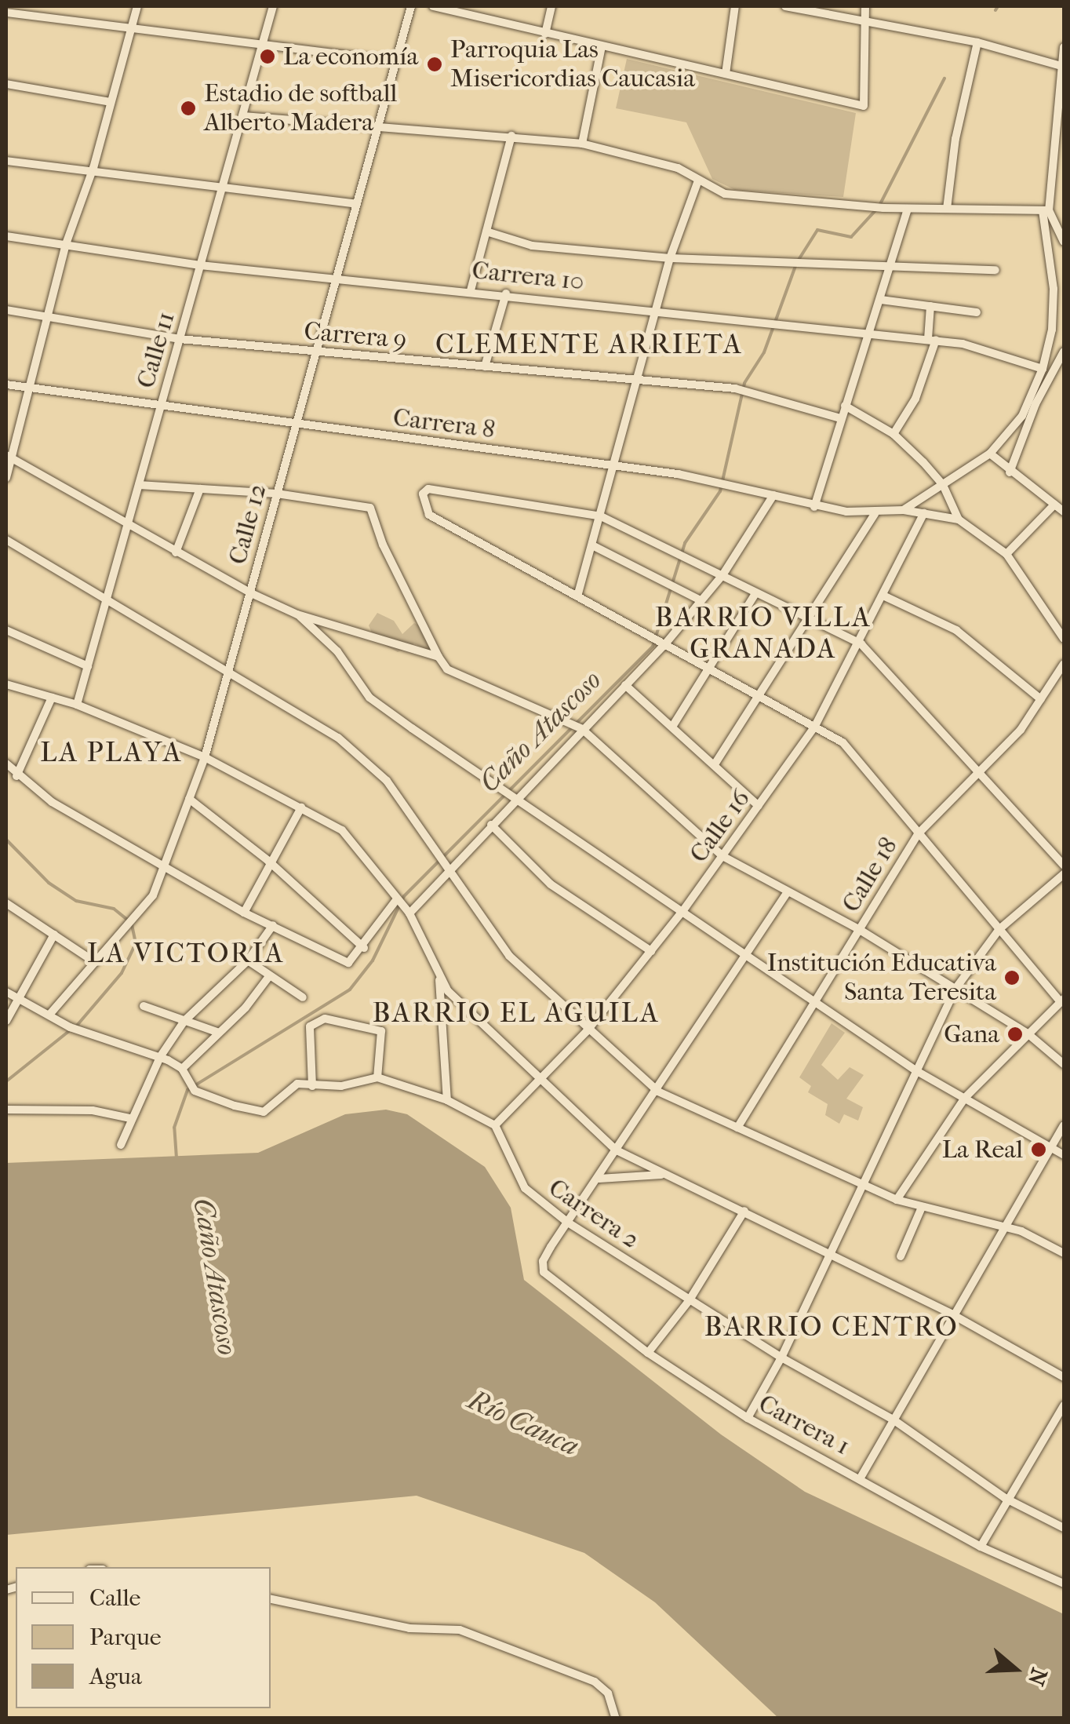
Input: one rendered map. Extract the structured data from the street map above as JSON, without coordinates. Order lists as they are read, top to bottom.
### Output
{
  "streets": {
    "street": [
      "Carrera 10",
      "Carrera 9",
      "Calle 11",
      "Carrera 8",
      "Calle 12",
      "Calle 16",
      "Calle 18",
      "Carrera 2",
      "Carrera 1"
    ]
  },
  "crossings": [
    ["Carrera 10", "Calle 11"],
    ["Carrera 10", "Calle 12"],
    ["Carrera 9", "Calle 11"],
    ["Carrera 9", "Calle 12"],
    ["Calle 11", "Carrera 8"],
    ["Carrera 8", "Calle 12"],
    ["Calle 16", "Carrera 2"],
    ["Carrera 2", "Carrera 1"]
  ],
  "districts": [
    "CLEMENTE ARRIETA",
    "BARRIO VILLA GRANADA",
    "LA PLAYA",
    "LA VICTORIA",
    "BARRIO EL AGUILA",
    "BARRIO CENTRO"
  ],
  "water": ["Caño Atascoso", "Río Cauca"],
  "places": [
    "La economía",
    "Parroquia Las Misericordias Caucasia",
    "Estadio de softball Alberto Madera",
    "Institución Educativa Santa Teresita",
    "Gana",
    "La Real"
  ],
  "legend": ["Calle", "Parque", "Agua"],
  "north": "right"
}
